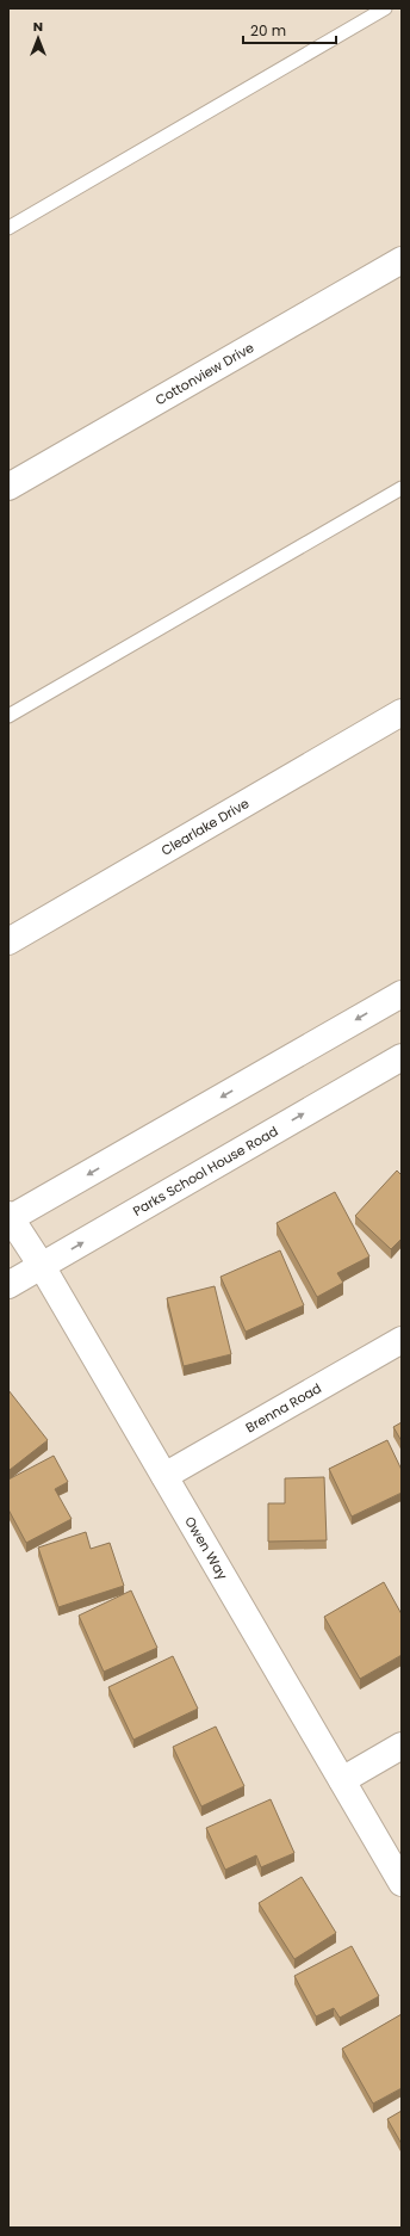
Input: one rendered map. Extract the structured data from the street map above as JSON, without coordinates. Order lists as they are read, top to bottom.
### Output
{
  "streets": {
    "street": [
      "Cottonview Drive",
      "Clearlake Drive",
      "Parks School House Road",
      "Brenna Road",
      "Owen Way"
    ]
  },
  "crossings": [
    ["Parks School House Road", "Owen Way"],
    ["Brenna Road", "Owen Way"]
  ],
  "scale_bar": "20 m",
  "north": "top"
}
